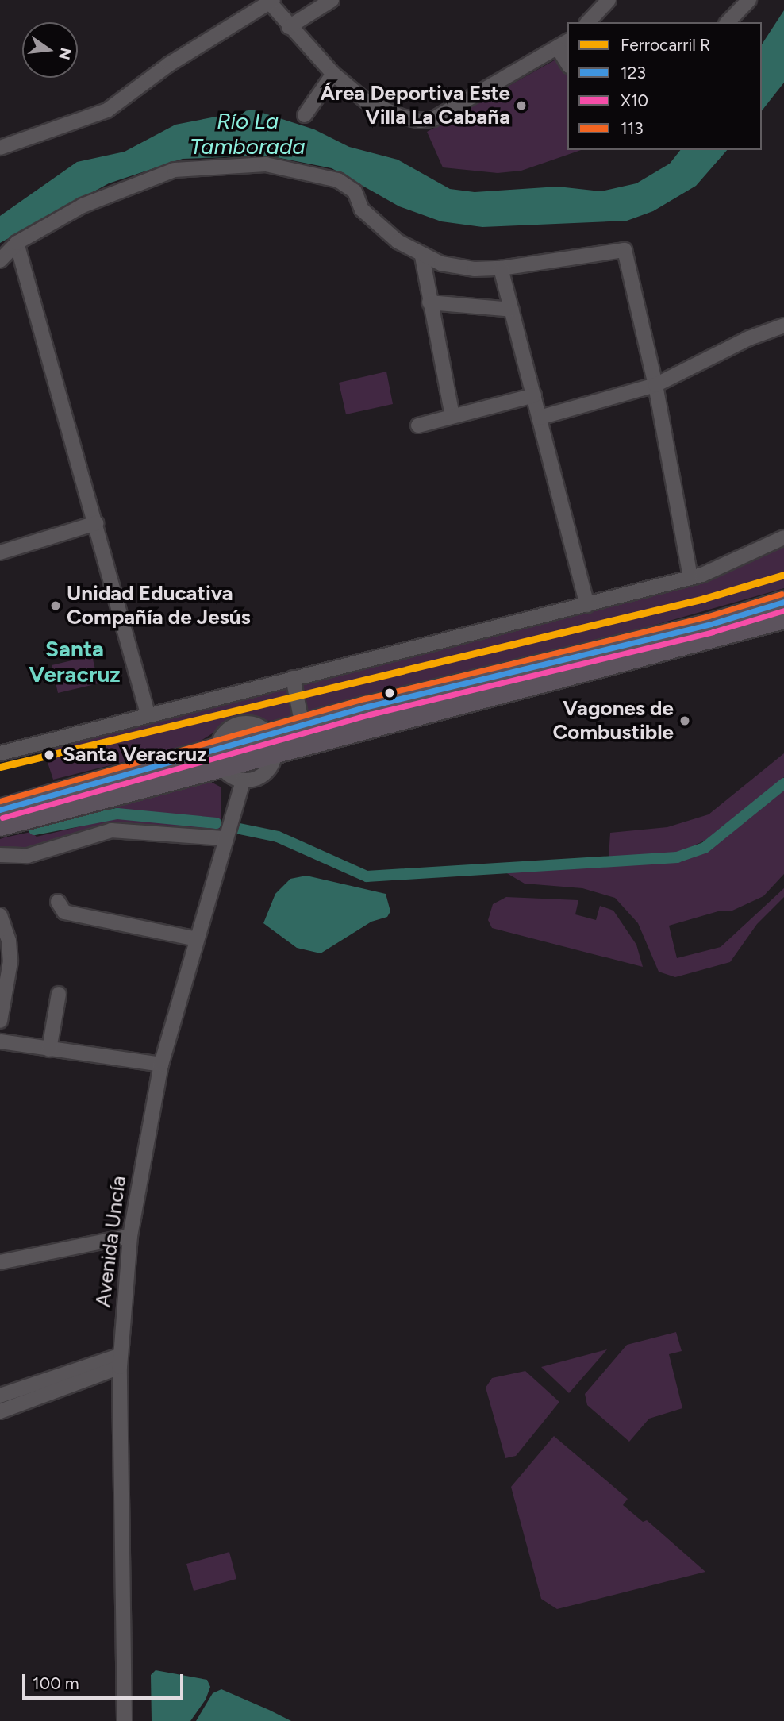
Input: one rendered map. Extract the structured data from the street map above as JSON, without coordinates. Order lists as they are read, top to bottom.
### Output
{
  "streets": {
    "street": ["Avenida Uncía"]
  },
  "districts": ["Santa Veracruz"],
  "water": ["Río La Tamborada"],
  "places": [
    "Área Deportiva Este Villa La Cabaña",
    "Unidad Educativa Compañía de Jesús",
    "Vagones de Combustible",
    "Santa Veracruz"
  ],
  "lines": [
    "rail line R",
    "transit line 113",
    "transit line 123",
    "transit line X10"
  ],
  "legend": [
    "Ferrocarril R",
    "123",
    "X10",
    "113"
  ],
  "scale_bar": "100 m",
  "north": "right"
}
